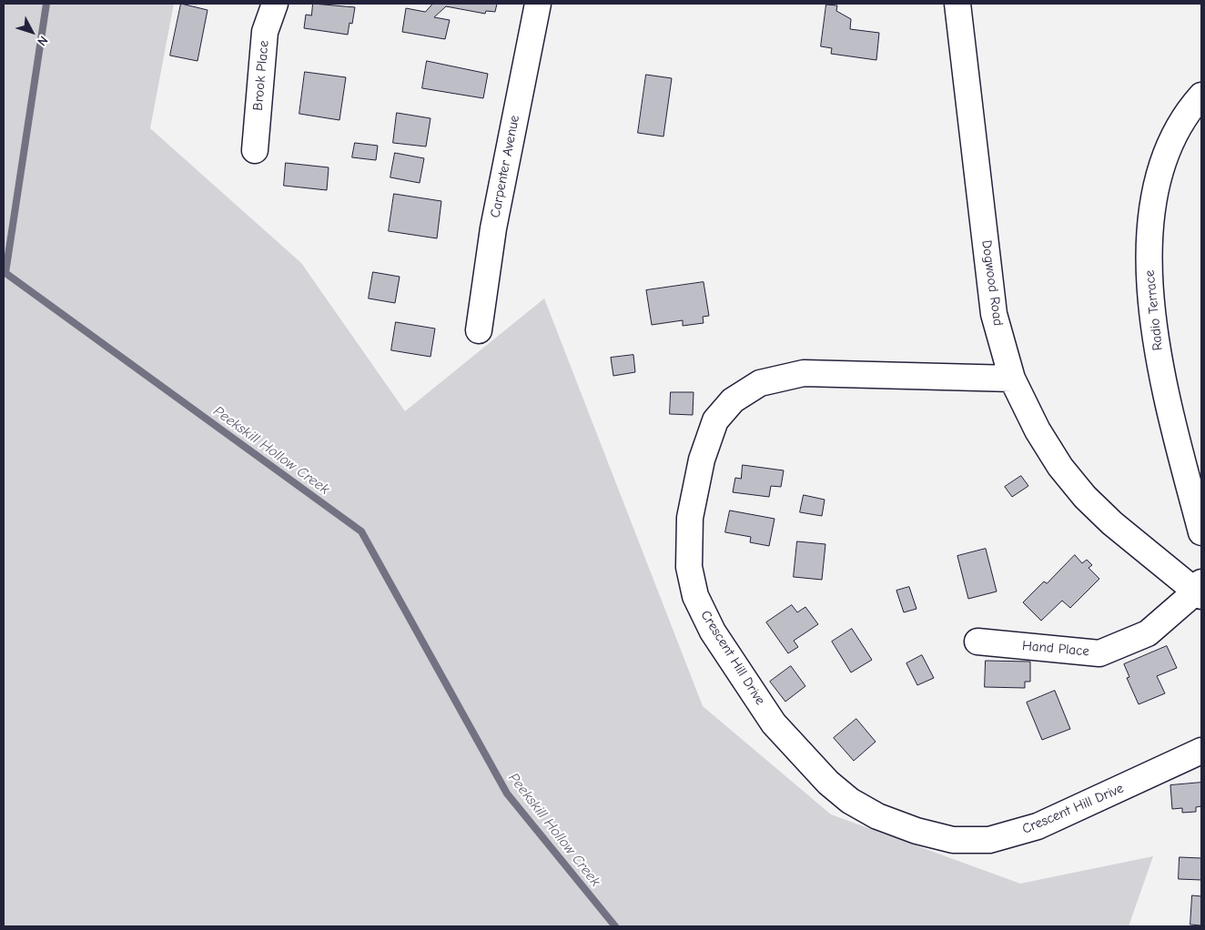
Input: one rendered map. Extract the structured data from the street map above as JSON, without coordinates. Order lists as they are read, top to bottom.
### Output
{
  "streets": {
    "street": [
      "Brook Place",
      "Carpenter Avenue",
      "Dogwood Road",
      "Radio Terrace",
      "Hand Place",
      "Crescent Hill Drive"
    ]
  },
  "crossings": [
    ["Dogwood Road", "Hand Place"],
    ["Dogwood Road", "Crescent Hill Drive"]
  ],
  "water": ["Peekskill Hollow Creek"],
  "north": "bottom right"
}
